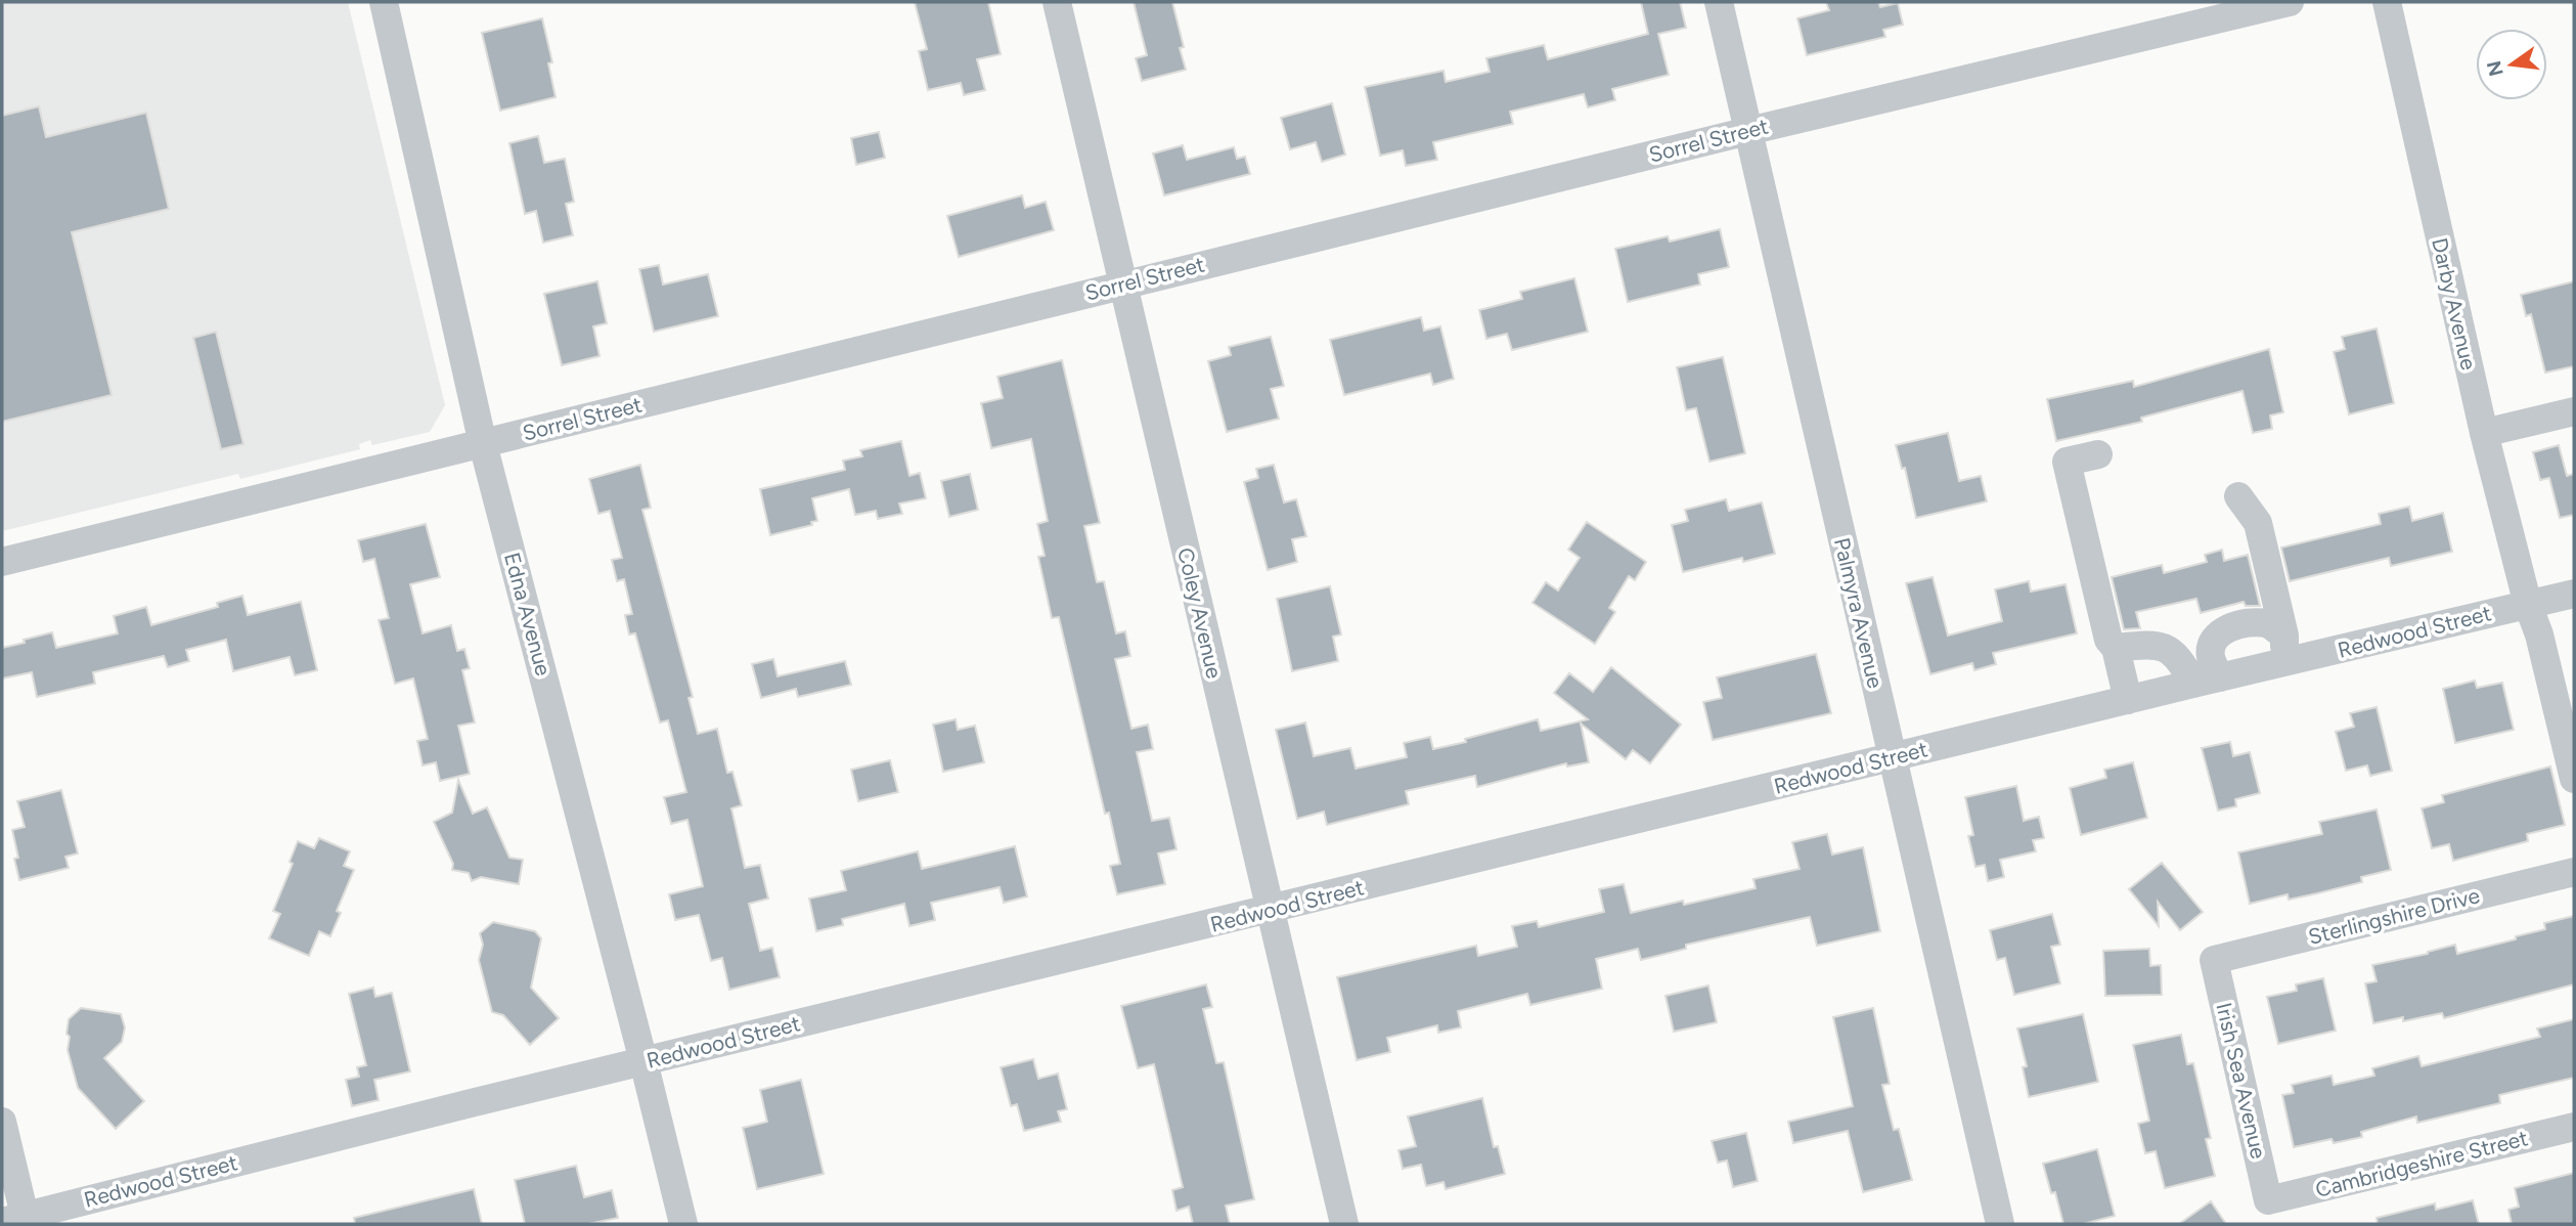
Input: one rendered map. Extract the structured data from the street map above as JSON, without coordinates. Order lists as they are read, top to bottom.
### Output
{
  "streets": {
    "street": [
      "Sorrel Street",
      "Darby Avenue",
      "Coley Avenue",
      "Palmyra Avenue",
      "Edna Avenue",
      "Redwood Street",
      "Sterlingshire Drive",
      "Irish Sea Avenue",
      "Cambridgeshire Street"
    ]
  },
  "crossings": [
    ["Sorrel Street", "Coley Avenue"],
    ["Sorrel Street", "Palmyra Avenue"],
    ["Sorrel Street", "Edna Avenue"],
    ["Darby Avenue", "Redwood Street"],
    ["Coley Avenue", "Redwood Street"],
    ["Palmyra Avenue", "Redwood Street"],
    ["Edna Avenue", "Redwood Street"],
    ["Sterlingshire Drive", "Irish Sea Avenue"],
    ["Irish Sea Avenue", "Cambridgeshire Street"]
  ],
  "north": "left"
}
